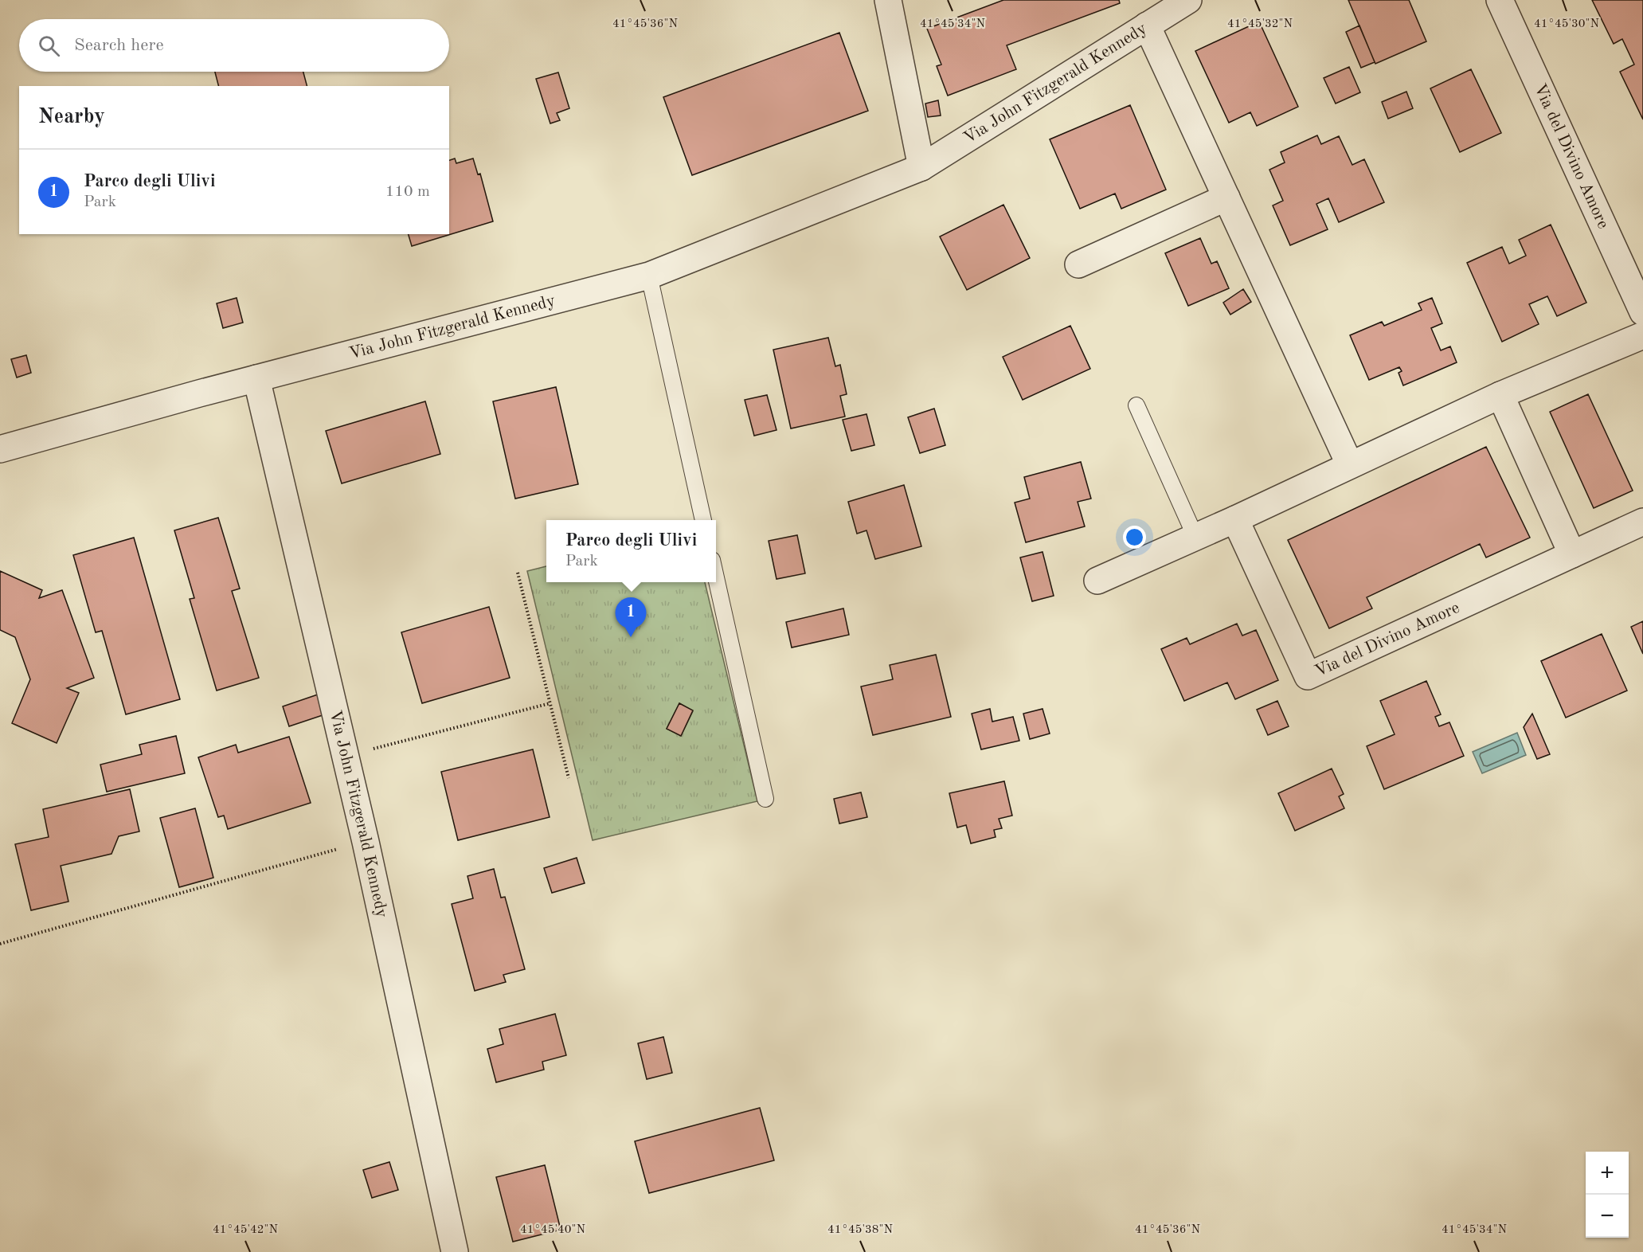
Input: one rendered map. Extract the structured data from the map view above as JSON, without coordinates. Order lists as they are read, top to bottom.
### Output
{
  "streets": {
    "street": ["Via John Fitzgerald Kennedy", "Via del Divino Amore"]
  },
  "page": {
    "search": "Search here",
    "heading": "Nearby",
    "list": [
      {
        "mark": "1",
        "name": "Parco degli Ulivi",
        "note": "Park",
        "value": "110 m"
      }
    ],
    "popup": ["Parco degli Ulivi", "Park"],
    "pins": "1",
    "map_buttons": ["+", "−"]
  },
  "coordinates": [
    "41°45'36\"N",
    "41°45'34\"N",
    "41°45'32\"N",
    "41°45'30\"N",
    "41°45'42\"N",
    "41°45'40\"N",
    "41°45'38\"N"
  ]
}
